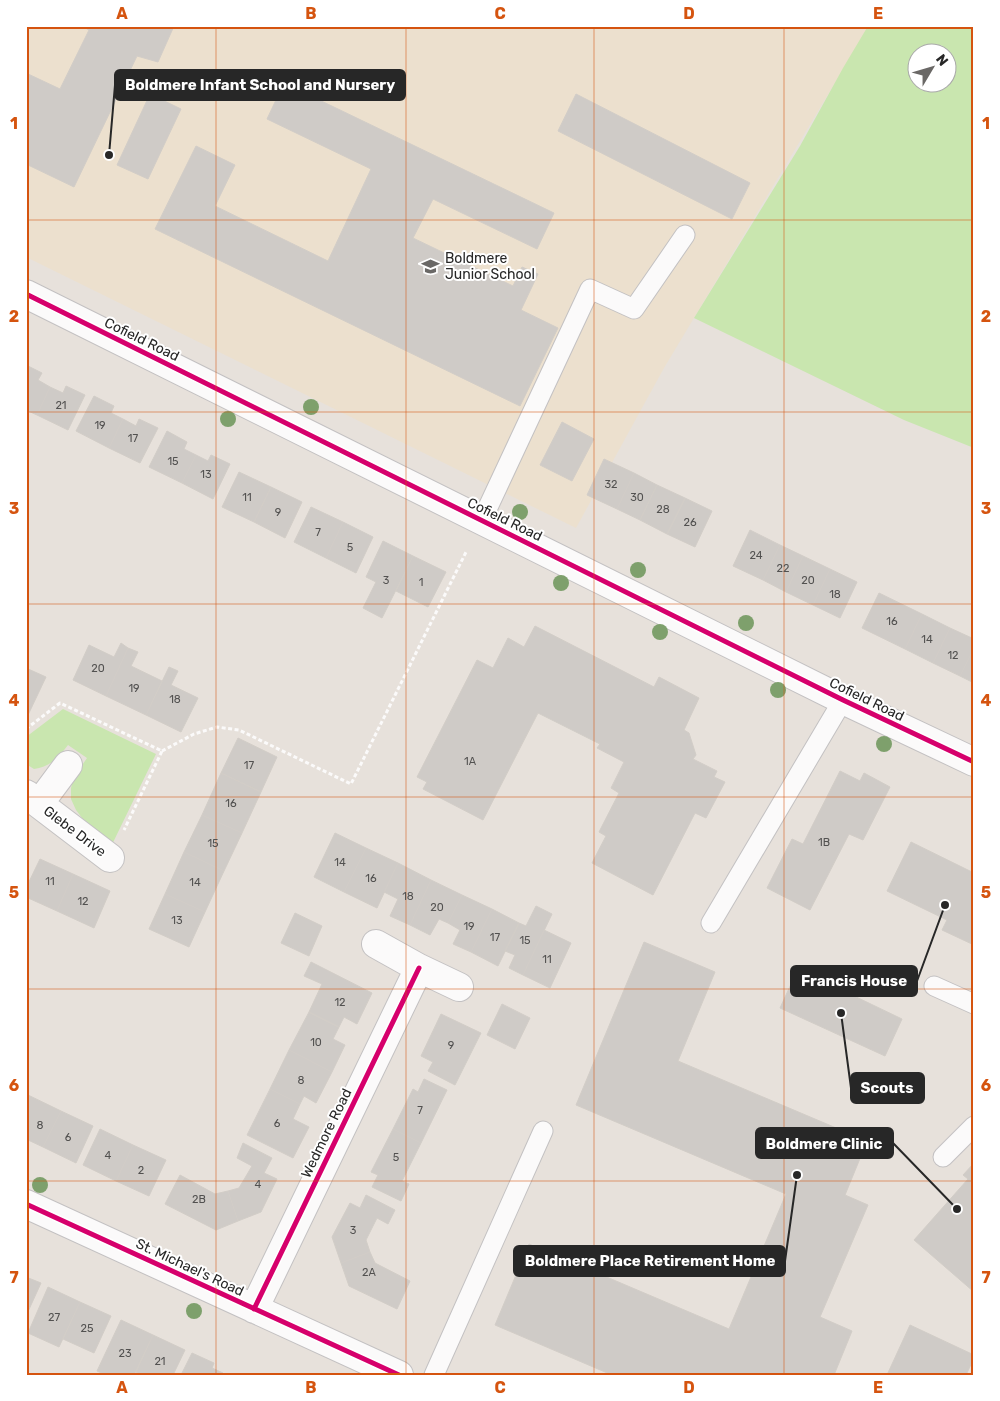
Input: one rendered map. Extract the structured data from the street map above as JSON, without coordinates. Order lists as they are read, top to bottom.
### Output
{
  "streets": {
    "street": [
      "Cofield Road",
      "Glebe Drive",
      "Wedmore Road",
      "St. Michael's Road"
    ]
  },
  "crossings": [
    ["Wedmore Road", "St. Michael's Road"]
  ],
  "places": {
    "other": [
      "Boldmere Infant School and Nursery",
      "Francis House",
      "Scouts",
      "Boldmere Place Retirement Home",
      "Boldmere Clinic"
    ],
    "school or university": ["Boldmere Junior School"]
  },
  "house_numbers": [
    "21",
    "19",
    "17",
    "15",
    "13",
    "32",
    "11",
    "30",
    "28",
    "9",
    "26",
    "7",
    "5",
    "24",
    "22",
    "3",
    "20",
    "1",
    "18",
    "16",
    "14",
    "12",
    "20",
    "19",
    "18",
    "1A",
    "17",
    "16",
    "1B",
    "15",
    "14",
    "16",
    "11",
    "14",
    "18",
    "12",
    "20",
    "13",
    "19",
    "17",
    "15",
    "11",
    "12",
    "10",
    "9",
    "8",
    "7",
    "6",
    "8",
    "6",
    "4",
    "5",
    "2",
    "4",
    "2B",
    "3",
    "2A",
    "27",
    "25",
    "23",
    "21"
  ],
  "north": "top right",
  "grid": {
    "columns": [
      "A",
      "B",
      "C",
      "D",
      "E"
    ],
    "rows": [
      "1",
      "2",
      "3",
      "4",
      "5",
      "6",
      "7"
    ]
  }
}
